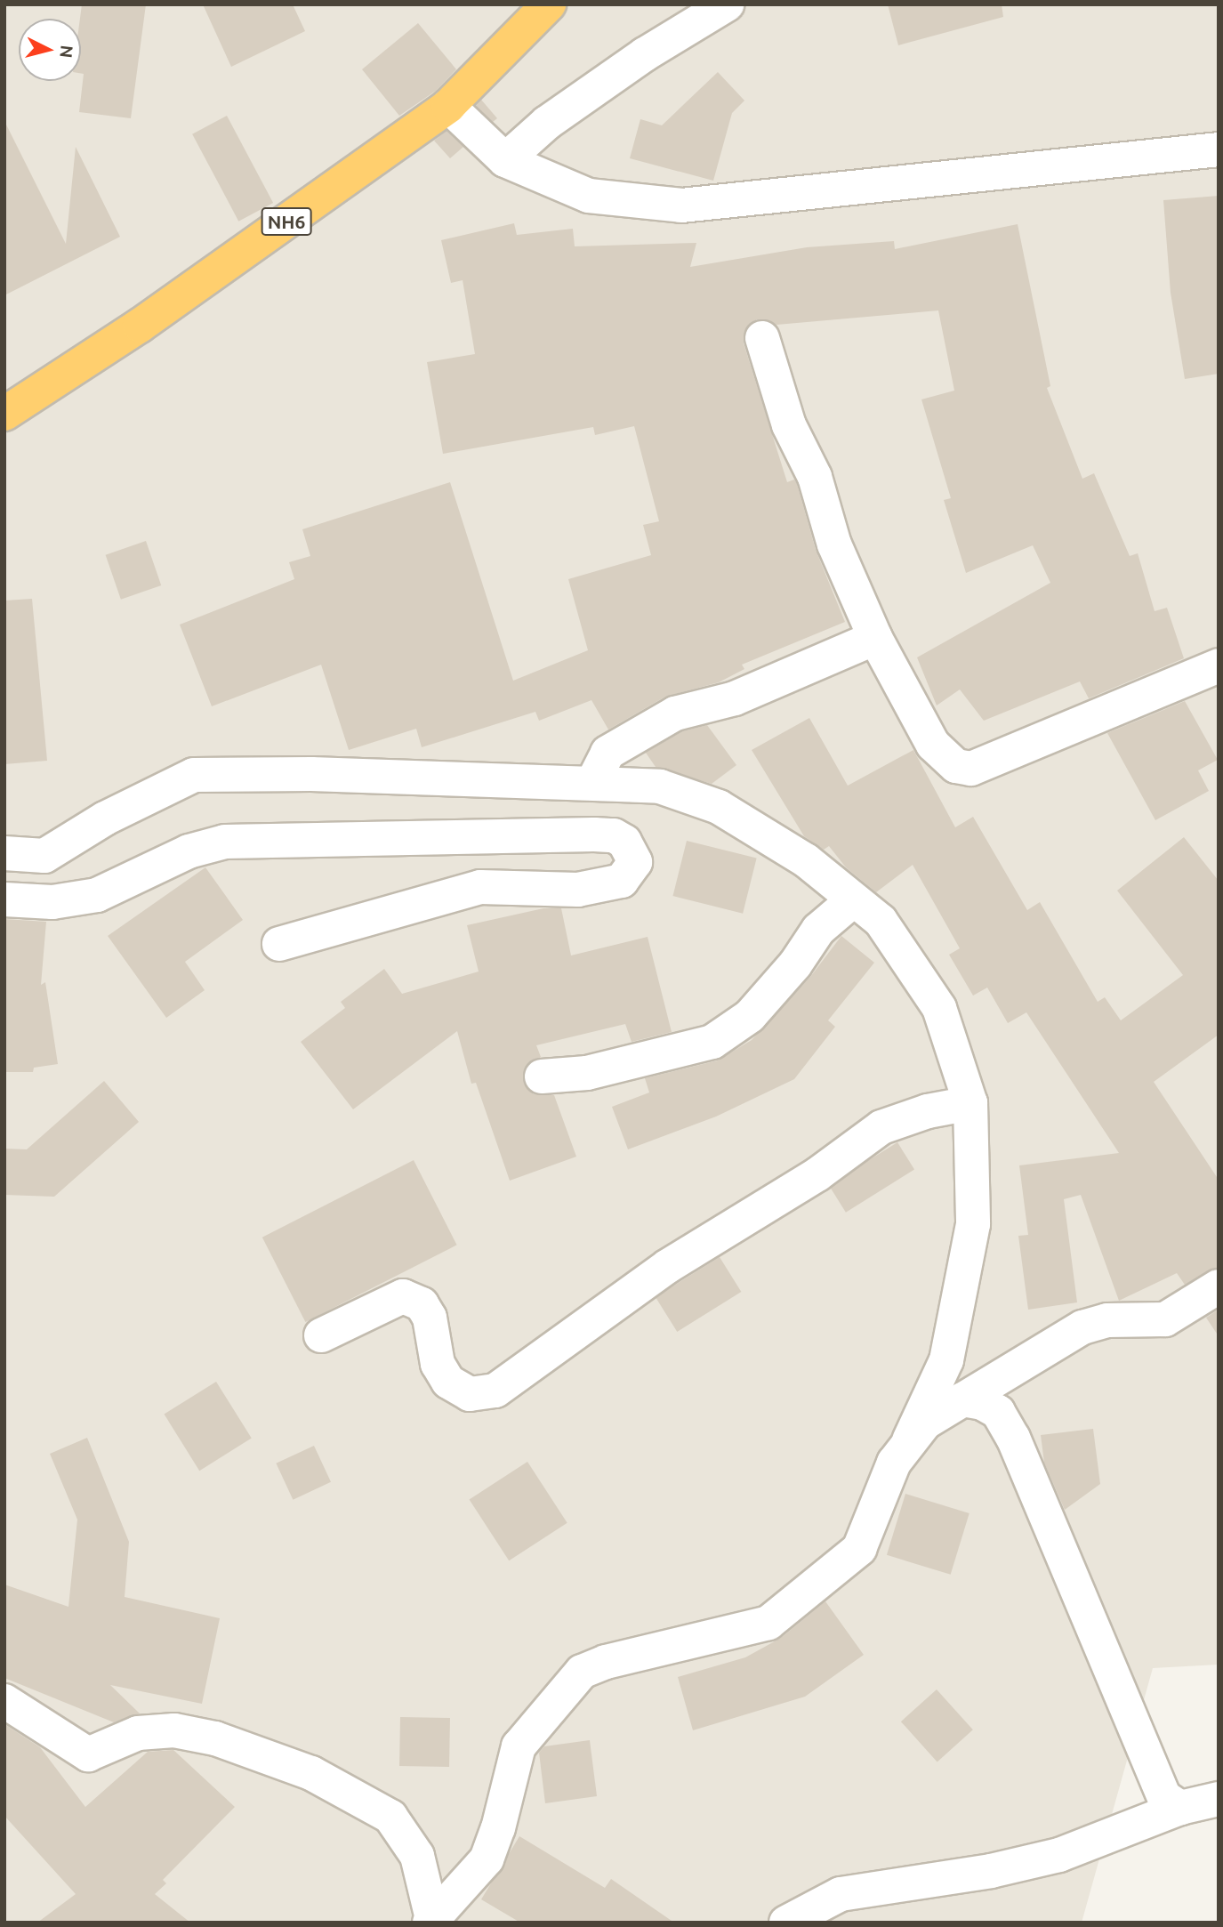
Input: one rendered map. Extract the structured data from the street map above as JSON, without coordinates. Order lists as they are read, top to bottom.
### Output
{
  "streets": {
    "highway": ["NH6"]
  },
  "north": "right"
}
